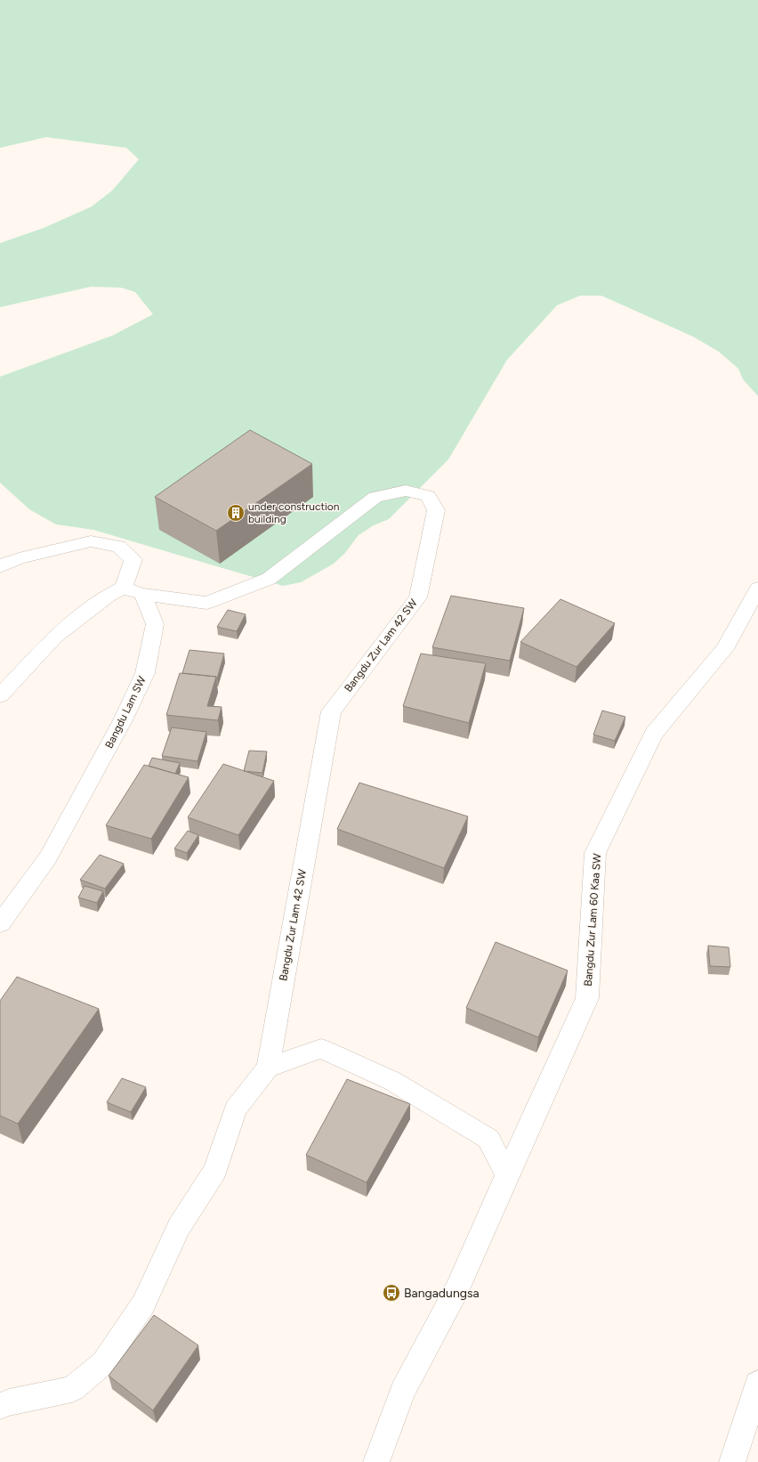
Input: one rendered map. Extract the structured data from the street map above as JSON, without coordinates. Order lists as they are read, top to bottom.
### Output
{
  "streets": {
    "street": ["Bangdu Zur Lam 42 SW", "Bangdu Lam SW", "Bangdu Zur Lam 60 Kaa SW"]
  },
  "crossings": [
    ["Bangdu Zur Lam 42 SW", "Bangdu Lam SW"]
  ],
  "places": {
    "building": ["under construction building"],
    "bus stop": ["Bangadungsa"]
  }
}
